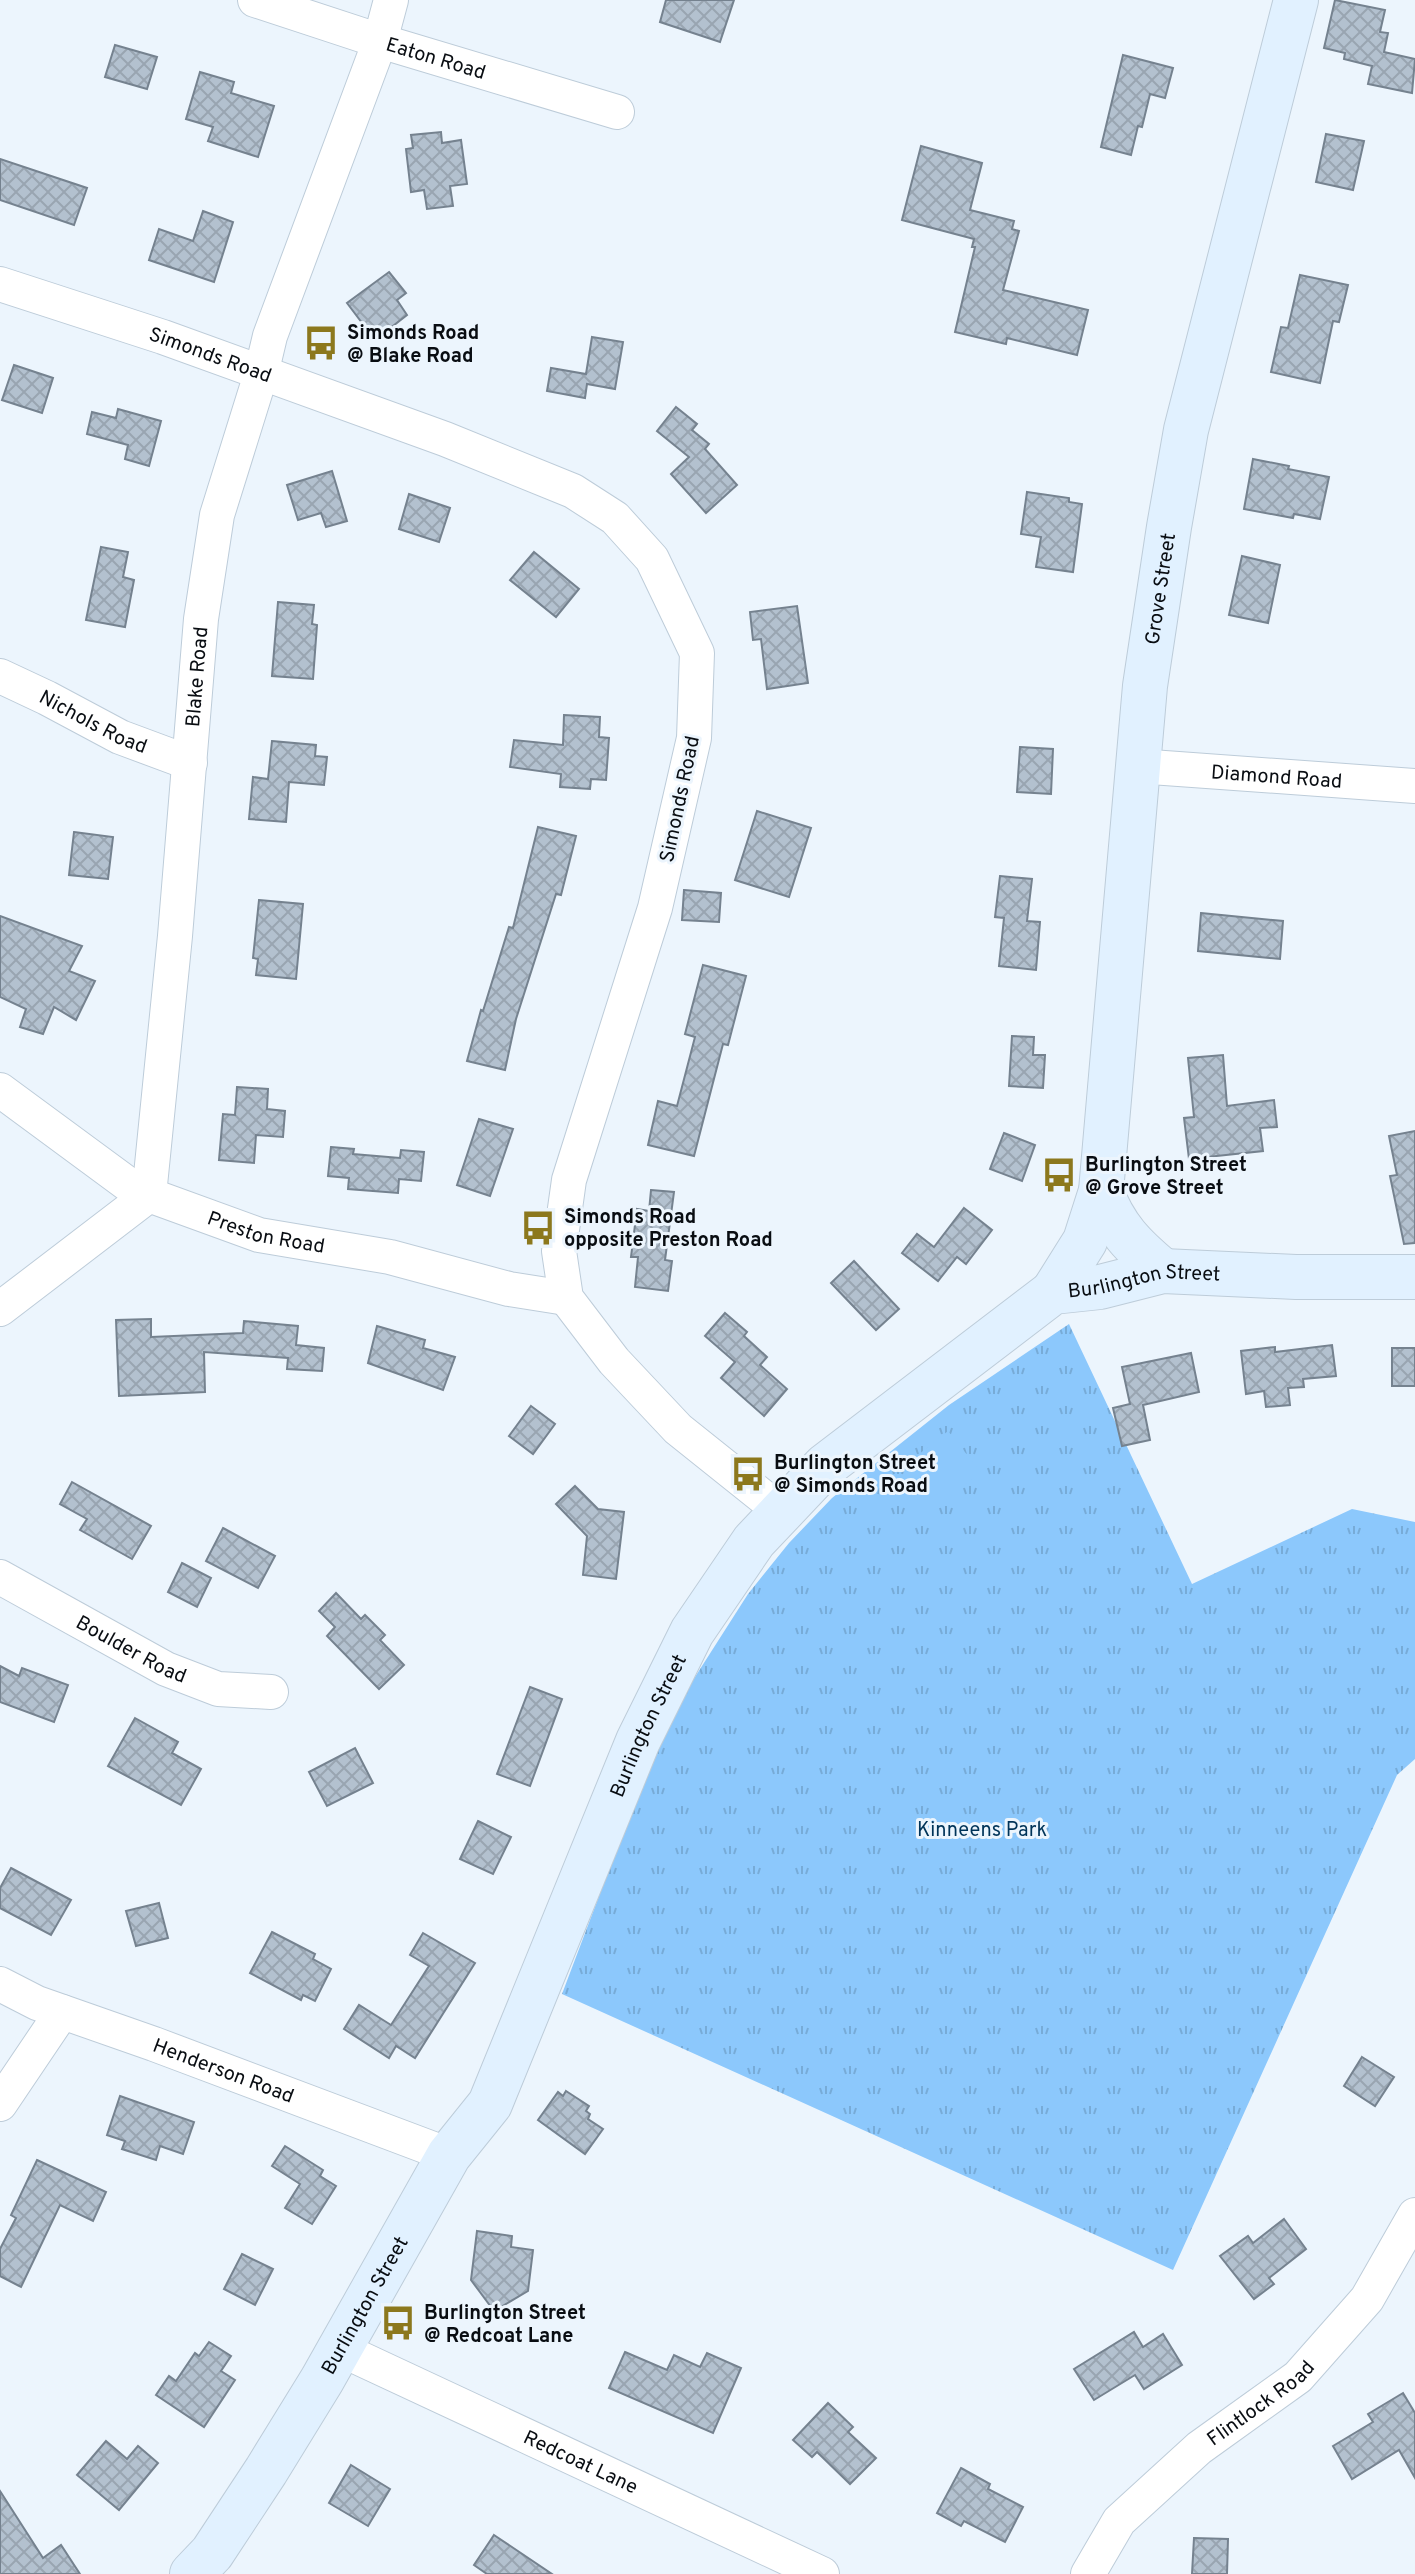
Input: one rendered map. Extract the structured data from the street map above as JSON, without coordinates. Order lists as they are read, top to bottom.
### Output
{
  "streets": {
    "main road": ["Grove Street", "Burlington Street"],
    "street": [
      "Eaton Road",
      "Simonds Road",
      "Blake Road",
      "Nichols Road",
      "Diamond Road",
      "Preston Road",
      "Boulder Road",
      "Henderson Road",
      "Flintlock Road",
      "Redcoat Lane"
    ]
  },
  "crossings": [
    ["Eaton Road", "Blake Road"],
    ["Simonds Road", "Blake Road"],
    ["Simonds Road", "Preston Road"],
    ["Simonds Road", "Burlington Street"],
    ["Grove Street", "Diamond Road"],
    ["Grove Street", "Burlington Street"],
    ["Blake Road", "Nichols Road"],
    ["Blake Road", "Preston Road"],
    ["Burlington Street", "Henderson Road"],
    ["Burlington Street", "Redcoat Lane"]
  ],
  "parks": ["Kinneens Park"],
  "places": {
    "bus stop": [
      "Simonds Road @ Blake Road",
      "Burlington Street @ Grove Street",
      "Simonds Road opposite Preston Road",
      "Burlington Street @ Simonds Road",
      "Burlington Street @ Redcoat Lane"
    ]
  }
}
